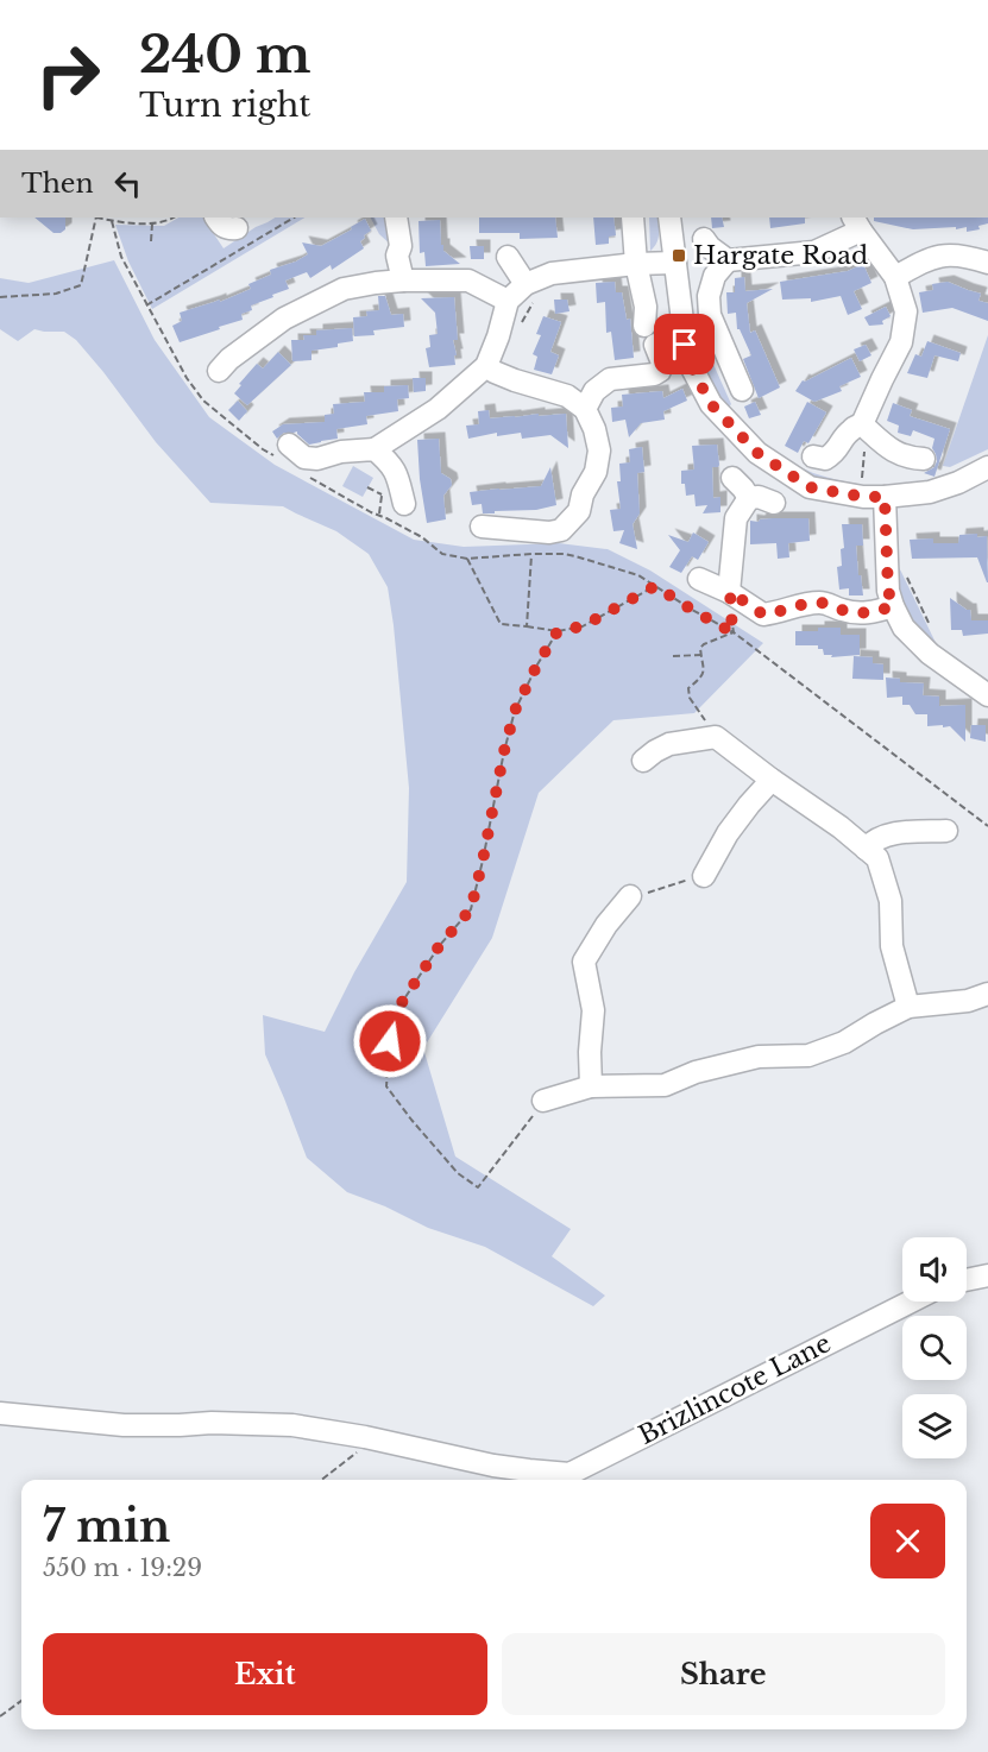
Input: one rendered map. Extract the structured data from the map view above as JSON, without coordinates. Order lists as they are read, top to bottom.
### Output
{
  "streets": {
    "street": ["Brizlincote Lane"]
  },
  "places": {
    "transit": ["Hargate Road"]
  },
  "page": {
    "turn": ["240 m", "Turn right"],
    "then": "Then",
    "heading": ["7 min", "550 m · 19:29"],
    "buttons": ["Exit", "Share"]
  }
}
